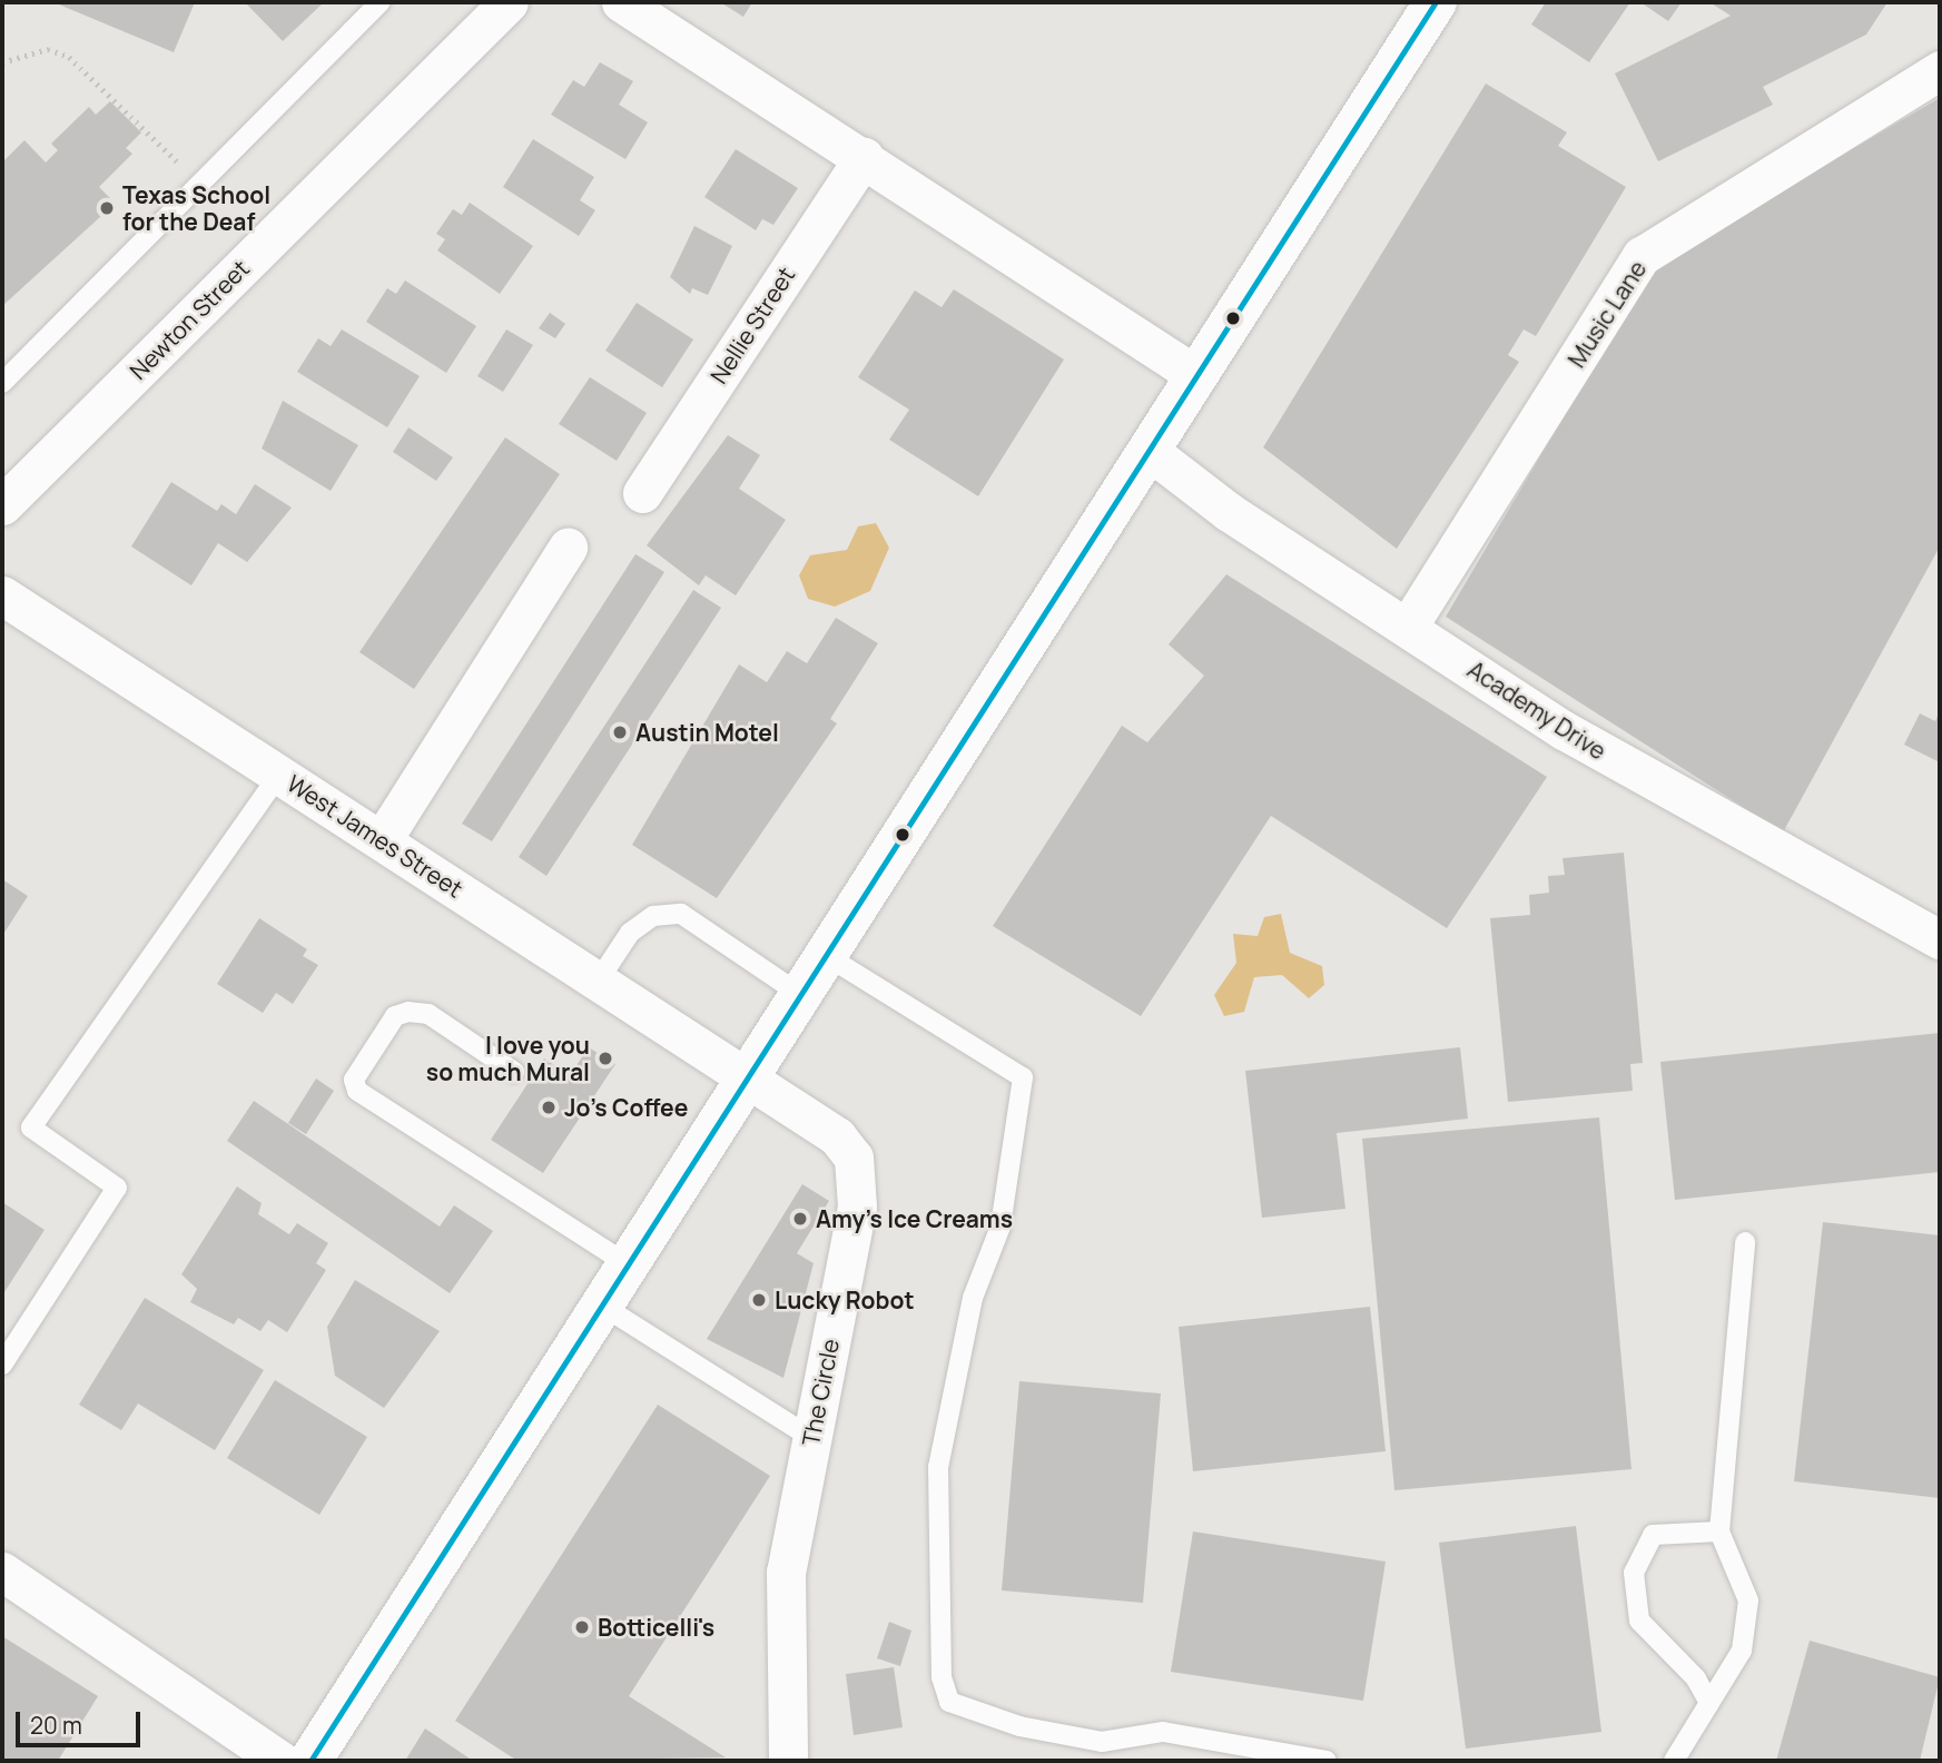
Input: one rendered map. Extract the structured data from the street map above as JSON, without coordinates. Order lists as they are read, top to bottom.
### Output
{
  "streets": {
    "street": [
      "Music Lane",
      "Newton Street",
      "Nellie Street",
      "Academy Drive",
      "West James Street",
      "The Circle"
    ]
  },
  "crossings": [
    ["Music Lane", "Academy Drive"],
    ["West James Street", "The Circle"]
  ],
  "places": [
    "Texas School for the Deaf",
    "Austin Motel",
    "I love you so much Mural",
    "Jo's Coffee",
    "Amy's Ice Creams",
    "Lucky Robot",
    "Botticelli's"
  ],
  "scale_bar": "20 m"
}
